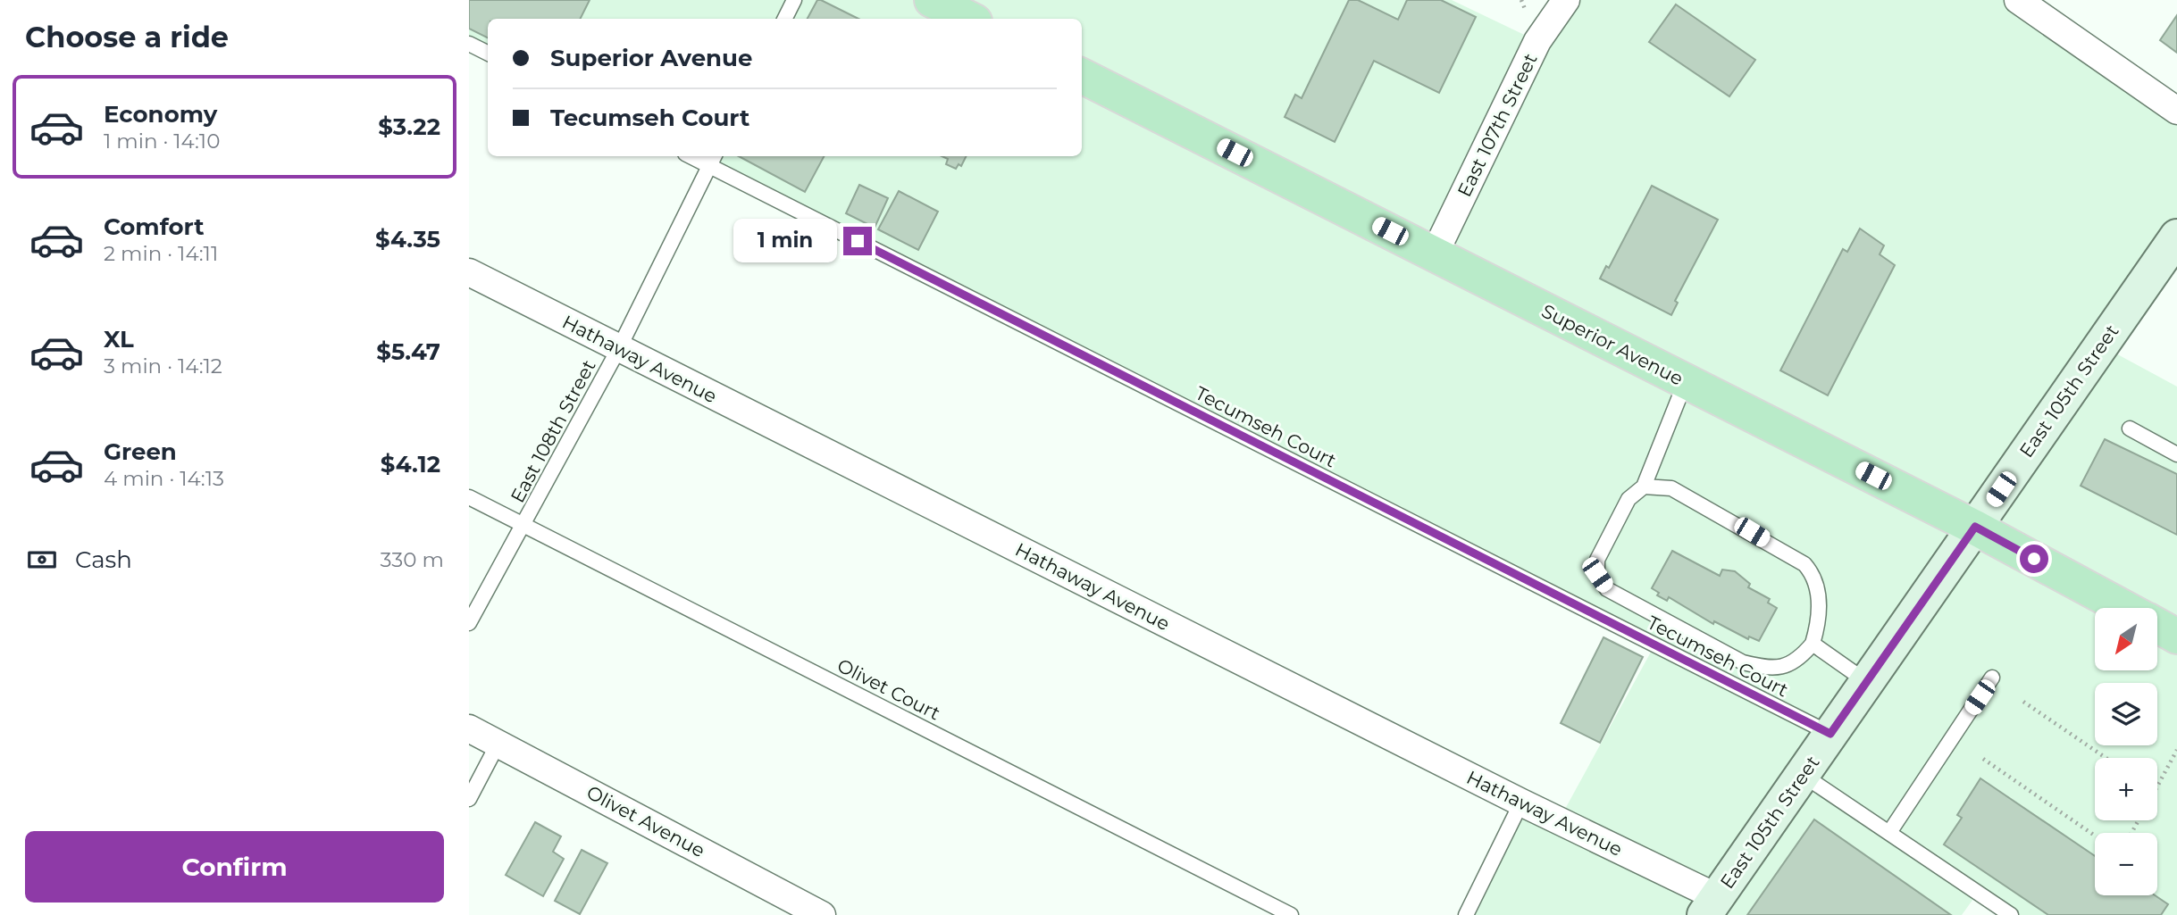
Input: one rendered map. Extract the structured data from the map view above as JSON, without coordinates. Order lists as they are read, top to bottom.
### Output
{
  "streets": {
    "main road": ["Superior Avenue", "East 105th Street"],
    "street": ["East 107th Street", "Hathaway Avenue", "Olivet Avenue"],
    "lane": ["Tecumseh Court", "East 108th Street", "Olivet Court"]
  },
  "crossings": [
    ["East 107th Street", "Superior Avenue"],
    ["Superior Avenue", "East 105th Street"],
    ["Hathaway Avenue", "East 105th Street"],
    ["Hathaway Avenue", "East 108th Street"],
    ["East 105th Street", "Tecumseh Court"],
    ["Tecumseh Court", "East 108th Street"],
    ["East 108th Street", "Olivet Court"]
  ],
  "north": "bottom left",
  "page": {
    "heading": "Choose a ride",
    "banner": ["Superior Avenue", "Tecumseh Court"],
    "list": [
      {
        "name": "Economy",
        "note": "1 min · 14:10",
        "value": "$3.22"
      },
      {
        "name": "Comfort",
        "note": "2 min · 14:11",
        "value": "$4.35"
      },
      {
        "name": "XL",
        "note": "3 min · 14:12",
        "value": "$5.47"
      },
      {
        "name": "Green",
        "note": "4 min · 14:13",
        "value": "$4.12"
      }
    ],
    "bubble": "1 min",
    "pay": ["Cash", "330 m"],
    "map_buttons": ["+", "−"],
    "buttons": "Confirm"
  }
}
